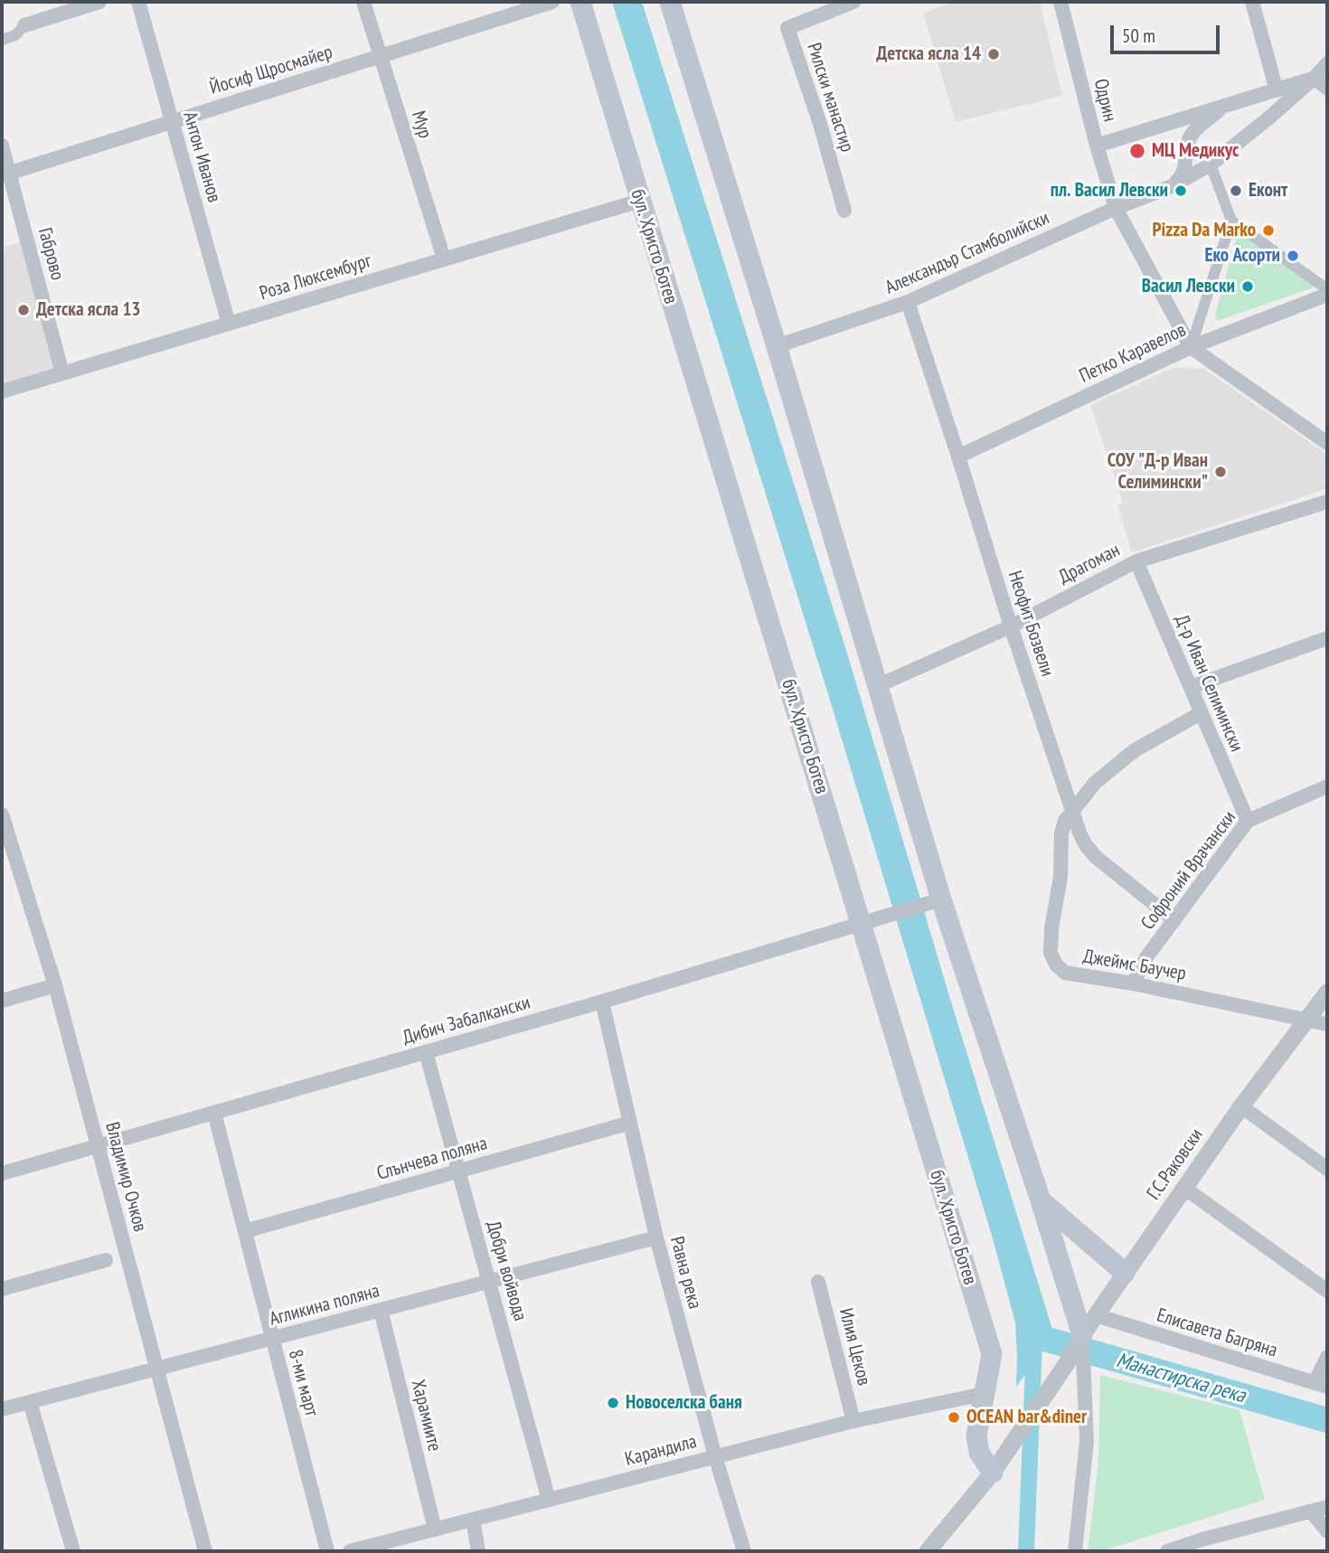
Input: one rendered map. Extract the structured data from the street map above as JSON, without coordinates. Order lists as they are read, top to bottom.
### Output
{
  "streets": {
    "main road": ["бул. Христо Ботев"],
    "street": [
      "Йосиф Щросмайер",
      "Рилски манастир",
      "Одрин",
      "Мур",
      "Антон Иванов",
      "Александър Стамболийски",
      "Габрово",
      "Роза Люксембург",
      "Петко Каравелов",
      "Драгоман",
      "Неофит Бозвели",
      "Д-р Иван Селимински",
      "Софроний Врачански",
      "Джеймс Баучер",
      "Дибич Забалкански",
      "Слънчева поляна",
      "Г.С.Раковски",
      "Владимир Очков",
      "Добри войвода",
      "Равна река",
      "Агликина поляна",
      "Елисавета Багряна",
      "Илия Цеков",
      "8-ми март",
      "Харамиите",
      "Карандила"
    ]
  },
  "crossings": [
    ["Йосиф Щросмайер", "Мур"],
    ["Йосиф Щросмайер", "Антон Иванов"],
    ["Йосиф Щросмайер", "Габрово"],
    ["Одрин", "Александър Стамболийски"],
    ["Одрин", "Петко Каравелов"],
    ["Мур", "Роза Люксембург"],
    ["Антон Иванов", "Роза Люксембург"],
    ["бул. Христо Ботев", "Роза Люксембург"],
    ["бул. Христо Ботев", "Дибич Забалкански"],
    ["бул. Христо Ботев", "Г.С.Раковски"],
    ["бул. Христо Ботев", "Карандила"],
    ["Александър Стамболийски", "Неофит Бозвели"],
    ["Габрово", "Роза Люксембург"],
    ["Петко Каравелов", "Неофит Бозвели"],
    ["Драгоман", "Неофит Бозвели"],
    ["Драгоман", "Д-р Иван Селимински"],
    ["Неофит Бозвели", "Софроний Врачански"],
    ["Неофит Бозвели", "Джеймс Баучер"],
    ["Д-р Иван Селимински", "Софроний Врачански"],
    ["Д-р Иван Селимински", "Джеймс Баучер"],
    ["Софроний Врачански", "Джеймс Баучер"],
    ["Джеймс Баучер", "Г.С.Раковски"],
    ["Дибич Забалкански", "Владимир Очков"],
    ["Дибич Забалкански", "Добри войвода"],
    ["Дибич Забалкански", "Равна река"],
    ["Дибич Забалкански", "8-ми март"],
    ["Слънчева поляна", "Добри войвода"],
    ["Слънчева поляна", "Равна река"],
    ["Слънчева поляна", "8-ми март"],
    ["Г.С.Раковски", "Елисавета Багряна"],
    ["Владимир Очков", "Агликина поляна"],
    ["Добри войвода", "Агликина поляна"],
    ["Добри войвода", "Карандила"],
    ["Равна река", "Агликина поляна"],
    ["Равна река", "Карандила"],
    ["Агликина поляна", "8-ми март"],
    ["Агликина поляна", "Харамиите"],
    ["Илия Цеков", "Карандила"],
    ["Харамиите", "Карандила"]
  ],
  "water": ["Манастирска река"],
  "places": [
    "Детска ясла 14",
    "МЦ Медикус",
    "пл. Васил Левски",
    "Еконт",
    "Pizza Da Marko",
    "Еко Асорти",
    "Васил Левски",
    "Детска ясла 13",
    "СОУ \"Д-р Иван Селимински\"",
    "Новоселска баня",
    "OCEAN bar&diner"
  ],
  "scale_bar": "50 m"
}
